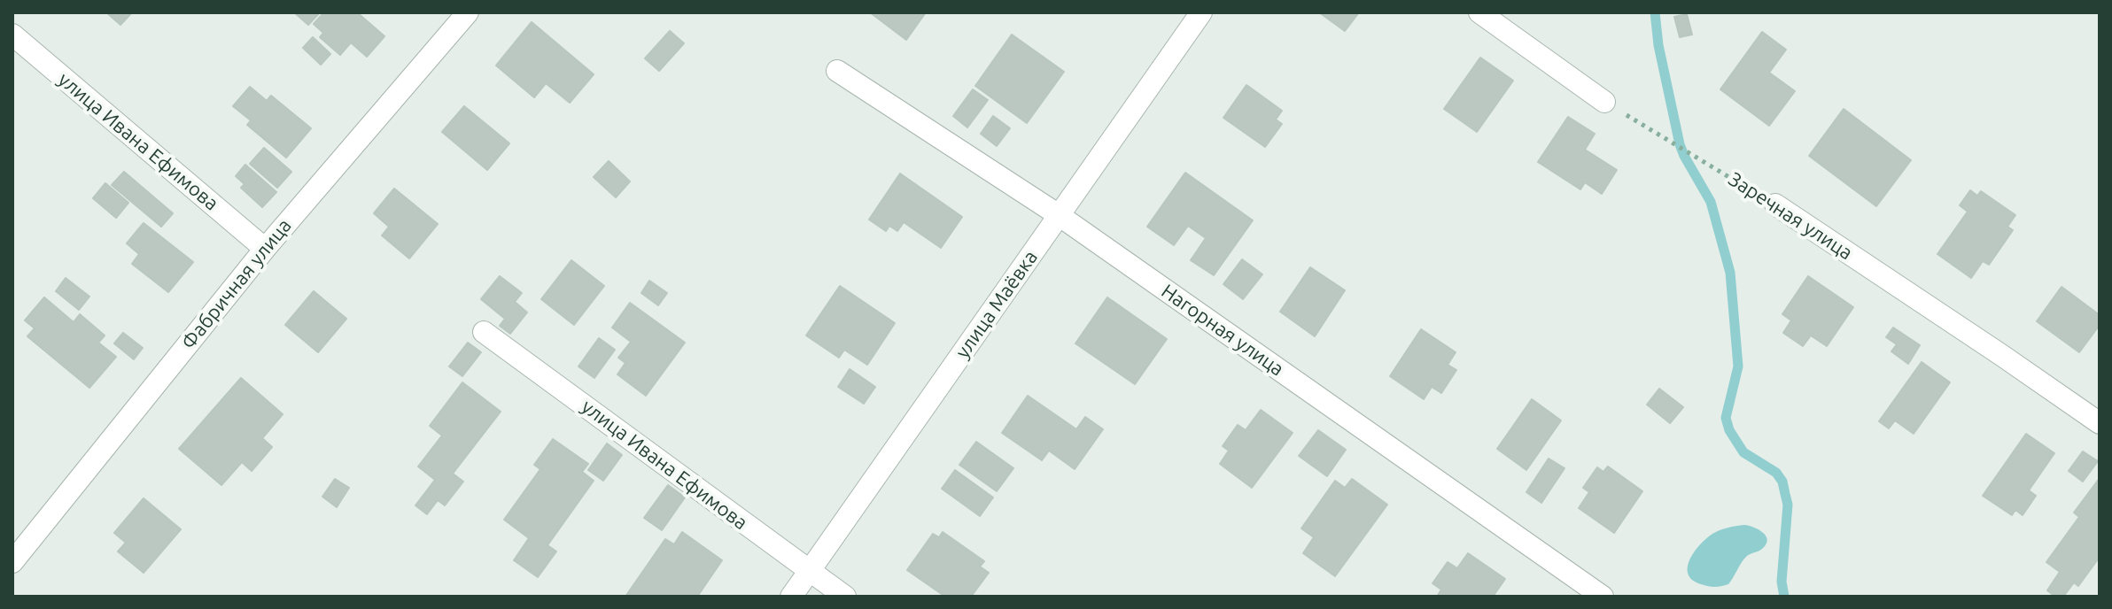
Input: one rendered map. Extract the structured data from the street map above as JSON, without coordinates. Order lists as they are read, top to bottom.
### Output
{
  "streets": {
    "street": [
      "улица Ивана Ефимова",
      "Заречная улица",
      "Фабричная улица",
      "улица Маёвка",
      "Нагорная улица"
    ]
  },
  "crossings": [
    ["улица Ивана Ефимова", "Фабричная улица"],
    ["улица Ивана Ефимова", "улица Маёвка"],
    ["улица Маёвка", "Нагорная улица"]
  ]
}
